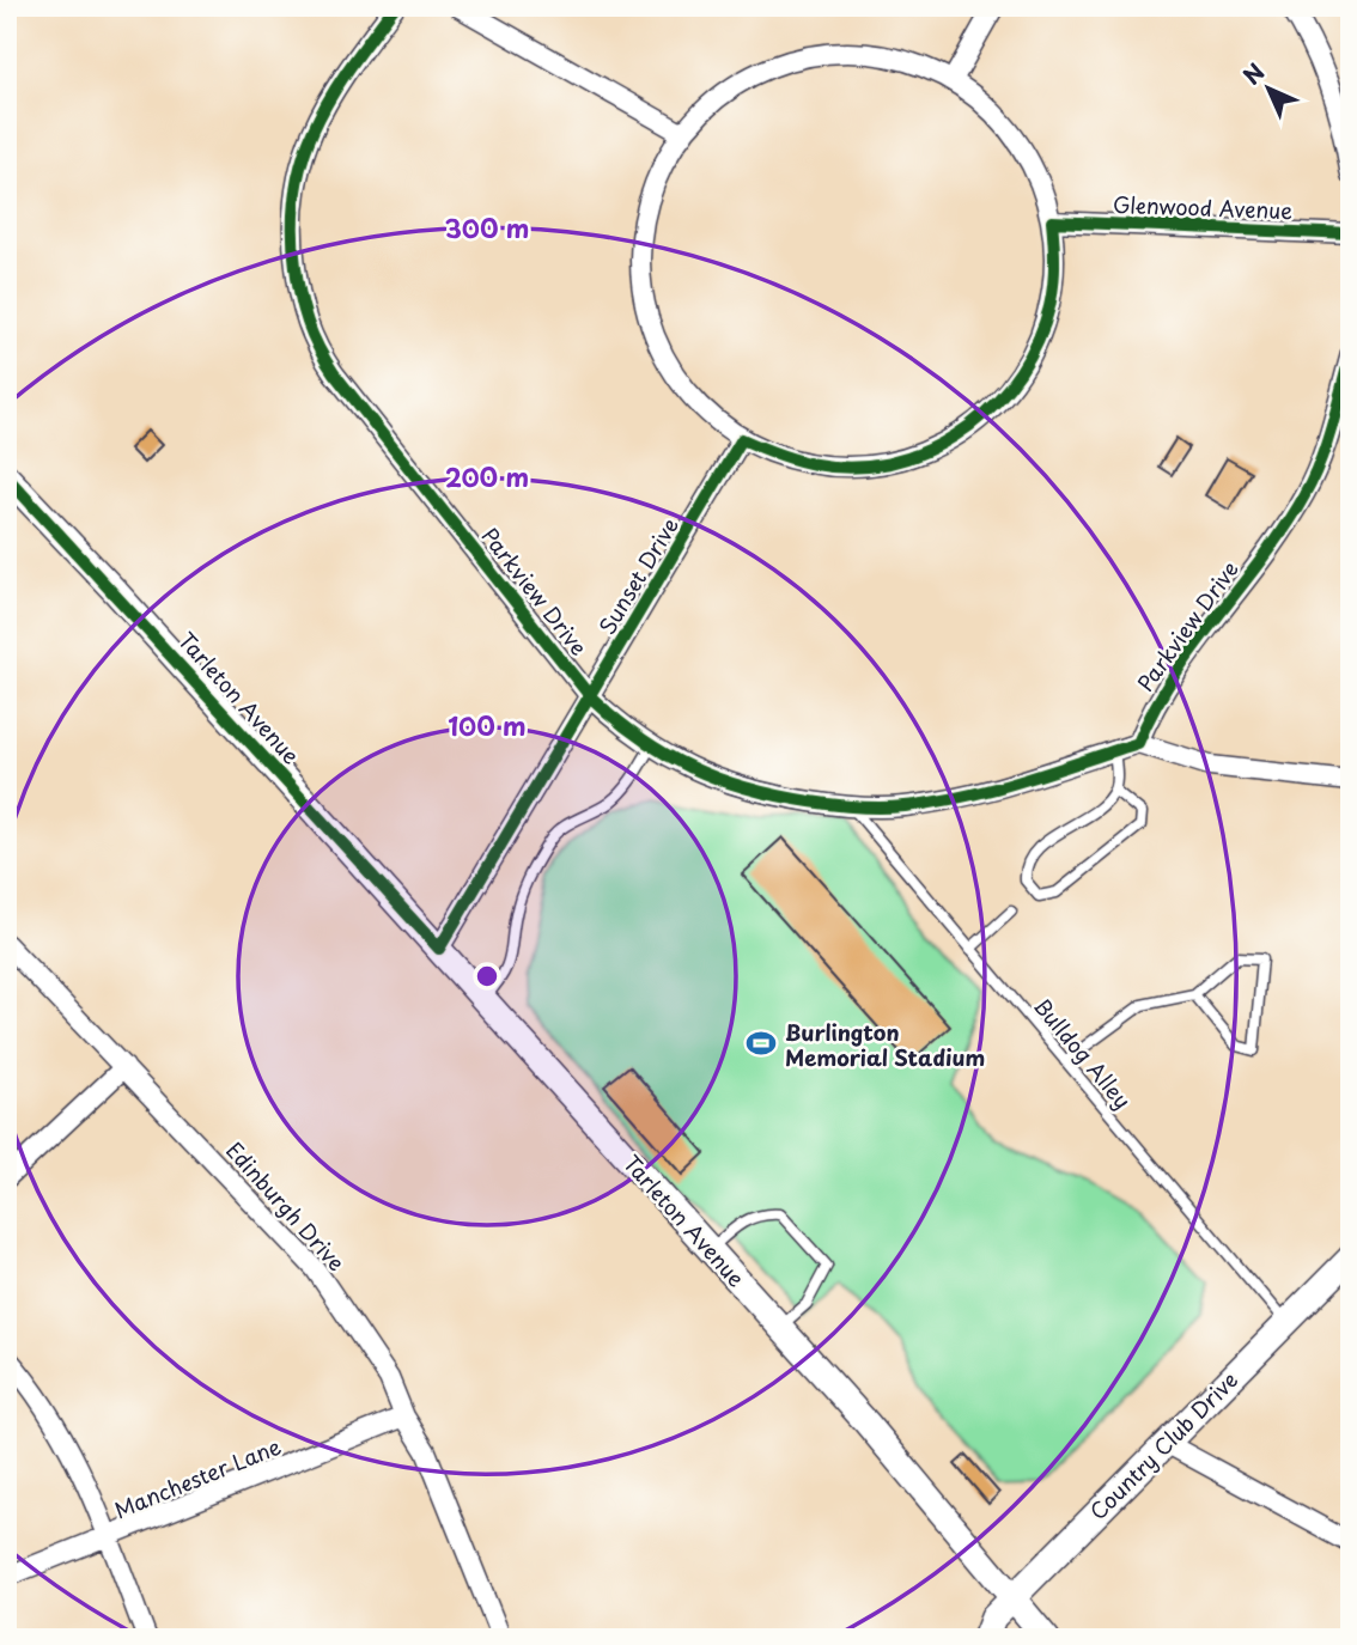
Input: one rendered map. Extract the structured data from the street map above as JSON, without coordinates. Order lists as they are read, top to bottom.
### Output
{
  "streets": {
    "street": [
      "Glenwood Avenue",
      "Sunset Drive",
      "Parkview Drive",
      "Tarleton Avenue",
      "Edinburgh Drive",
      "Country Club Drive",
      "Manchester Lane"
    ],
    "lane": ["Bulldog Alley"]
  },
  "crossings": [
    ["Sunset Drive", "Parkview Drive"],
    ["Sunset Drive", "Tarleton Avenue"],
    ["Parkview Drive", "Bulldog Alley"],
    ["Tarleton Avenue", "Country Club Drive"],
    ["Bulldog Alley", "Country Club Drive"],
    ["Edinburgh Drive", "Manchester Lane"]
  ],
  "places": {
    "sports": ["Burlington Memorial Stadium"]
  },
  "north": "top left",
  "rings": ["300 m", "200 m", "100 m"]
}
